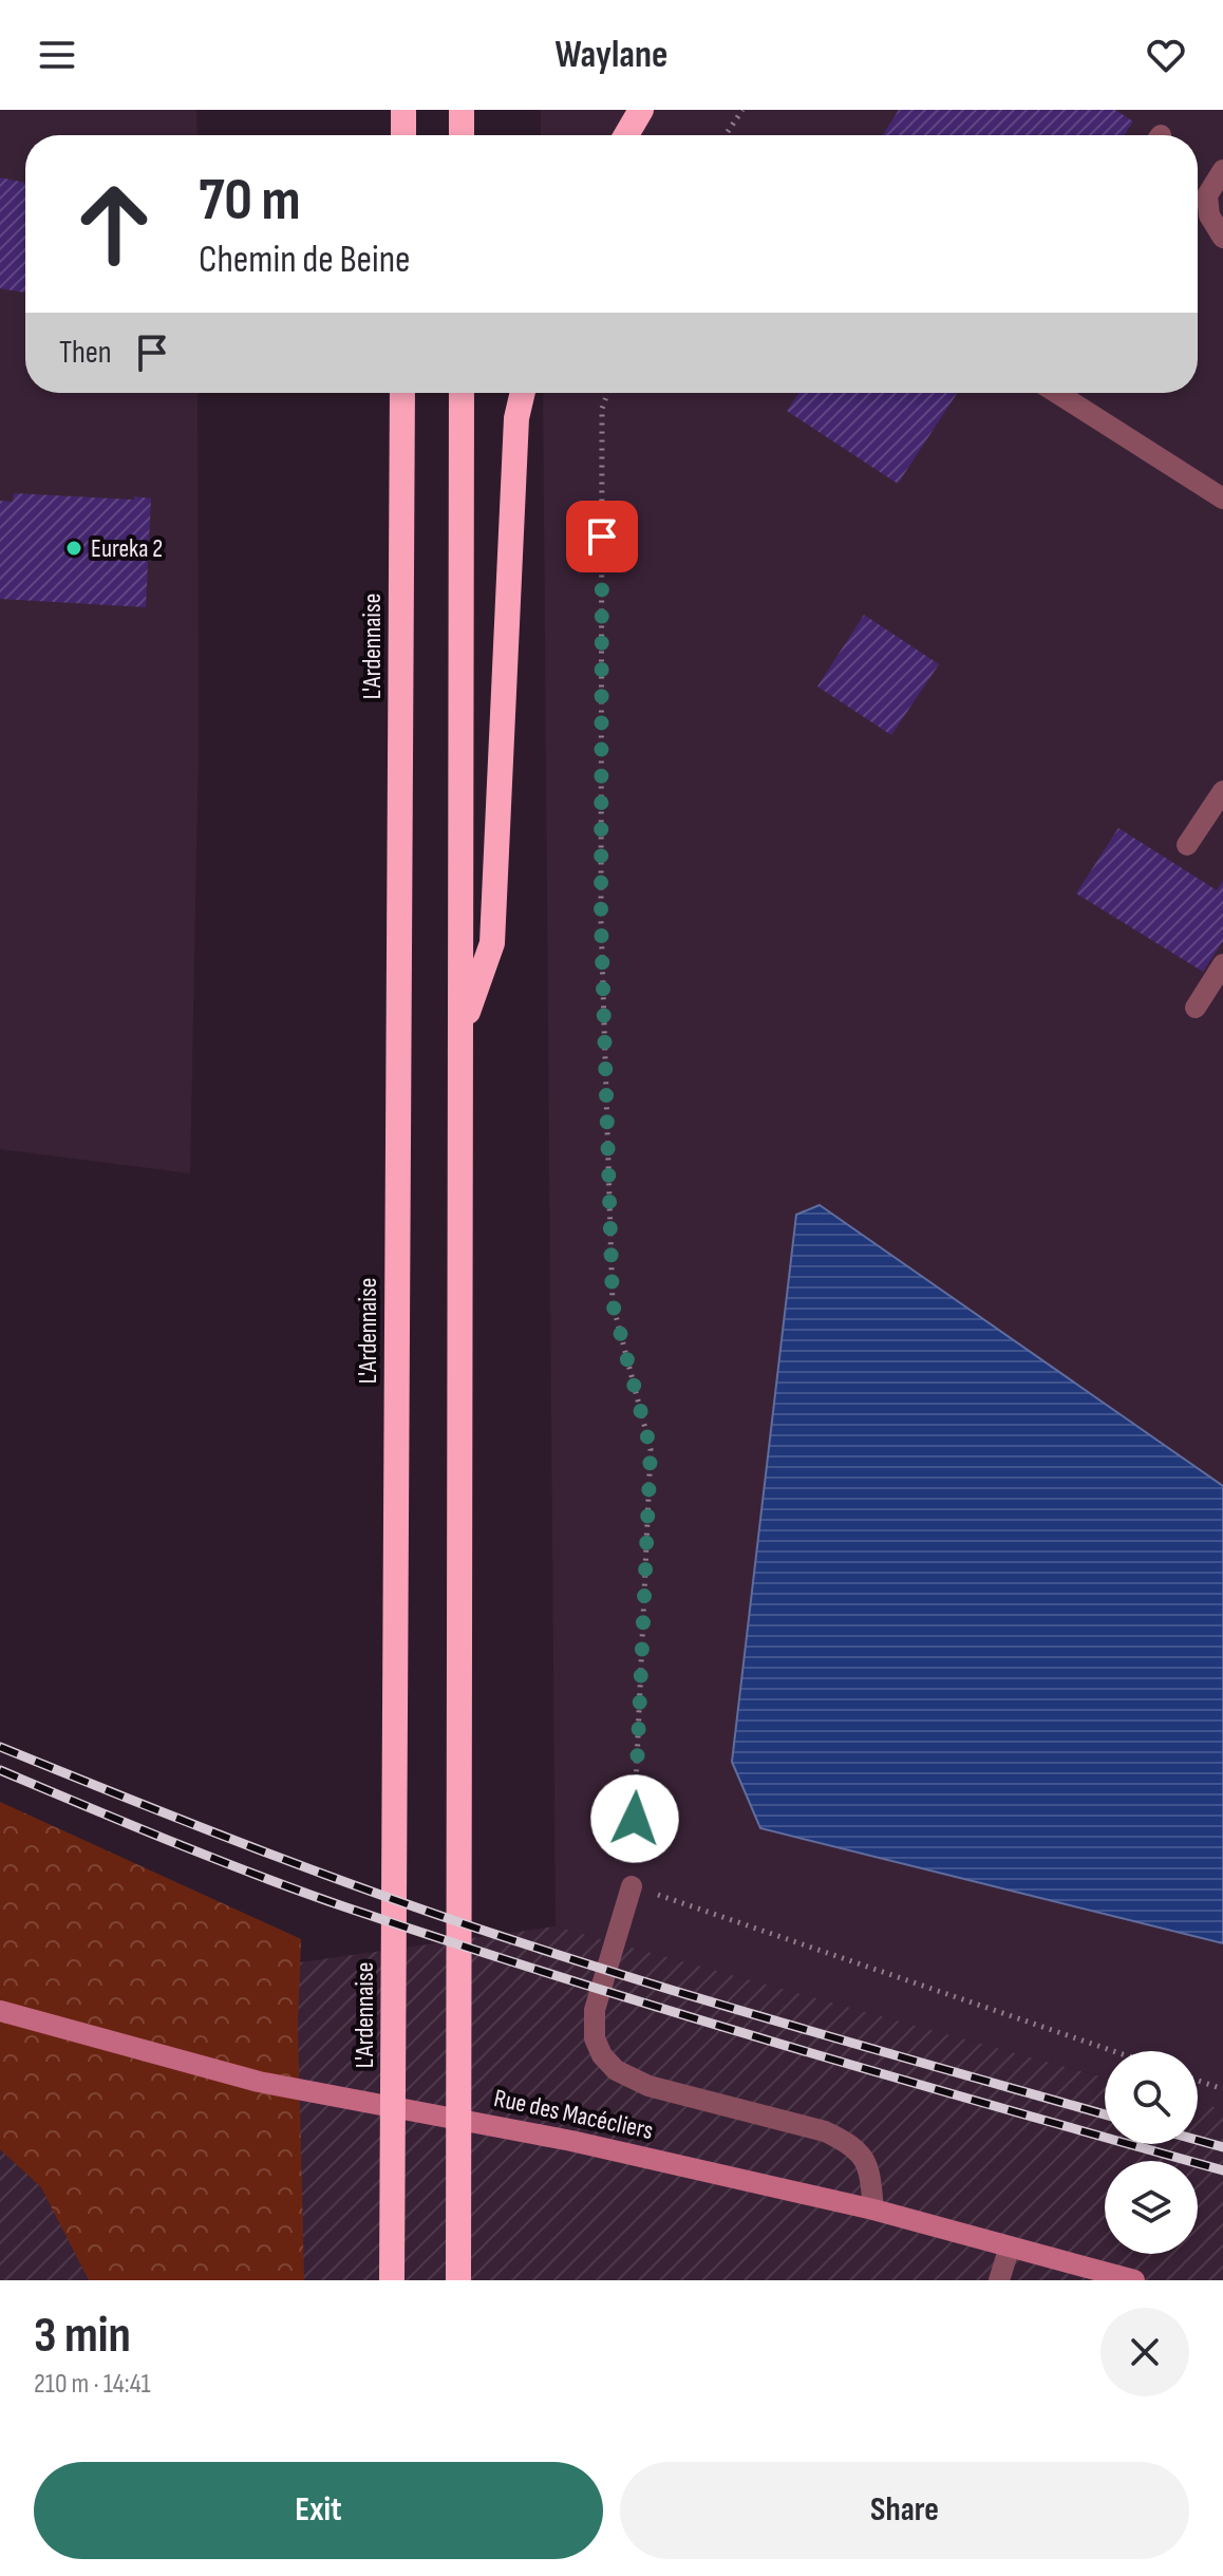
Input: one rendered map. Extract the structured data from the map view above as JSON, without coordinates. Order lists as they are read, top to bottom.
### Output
{
  "streets": {
    "highway": ["L'Ardennaise"],
    "street": ["Rue des Macécliers"]
  },
  "places": ["Eureka 2"],
  "page": {
    "header": "Waylane",
    "turn": ["70 m", "Chemin de Beine"],
    "then": "Then",
    "heading": ["3 min", "210 m · 14:41"],
    "buttons": ["Exit", "Share"]
  }
}
